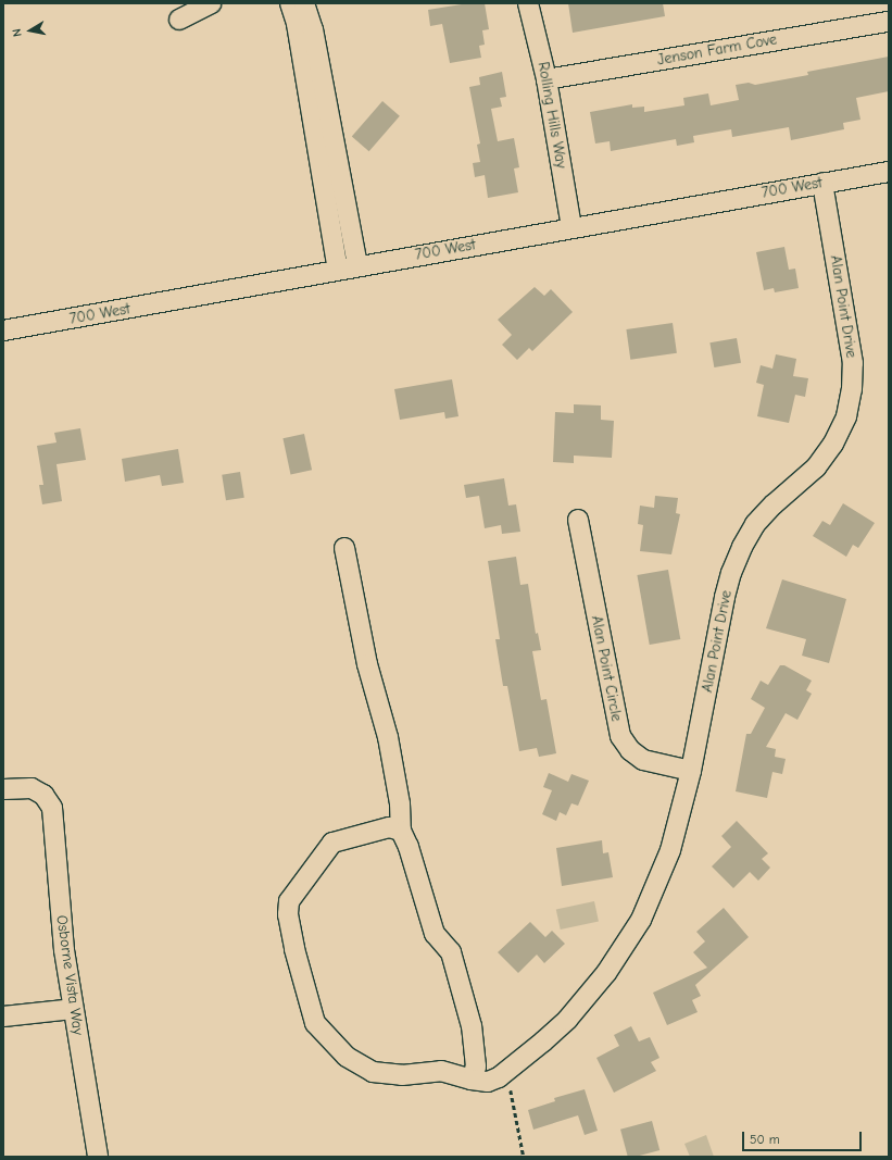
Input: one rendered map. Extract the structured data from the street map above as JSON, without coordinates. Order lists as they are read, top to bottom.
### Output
{
  "streets": {
    "street": [
      "Jenson Farm Cove",
      "Rolling Hills Way",
      "700 West",
      "Alan Point Drive",
      "Alan Point Circle",
      "Osborne Vista Way"
    ]
  },
  "crossings": [
    ["Jenson Farm Cove", "Rolling Hills Way"],
    ["Rolling Hills Way", "700 West"],
    ["700 West", "Alan Point Drive"],
    ["Alan Point Drive", "Alan Point Circle"]
  ],
  "scale_bar": "50 m",
  "north": "left"
}
